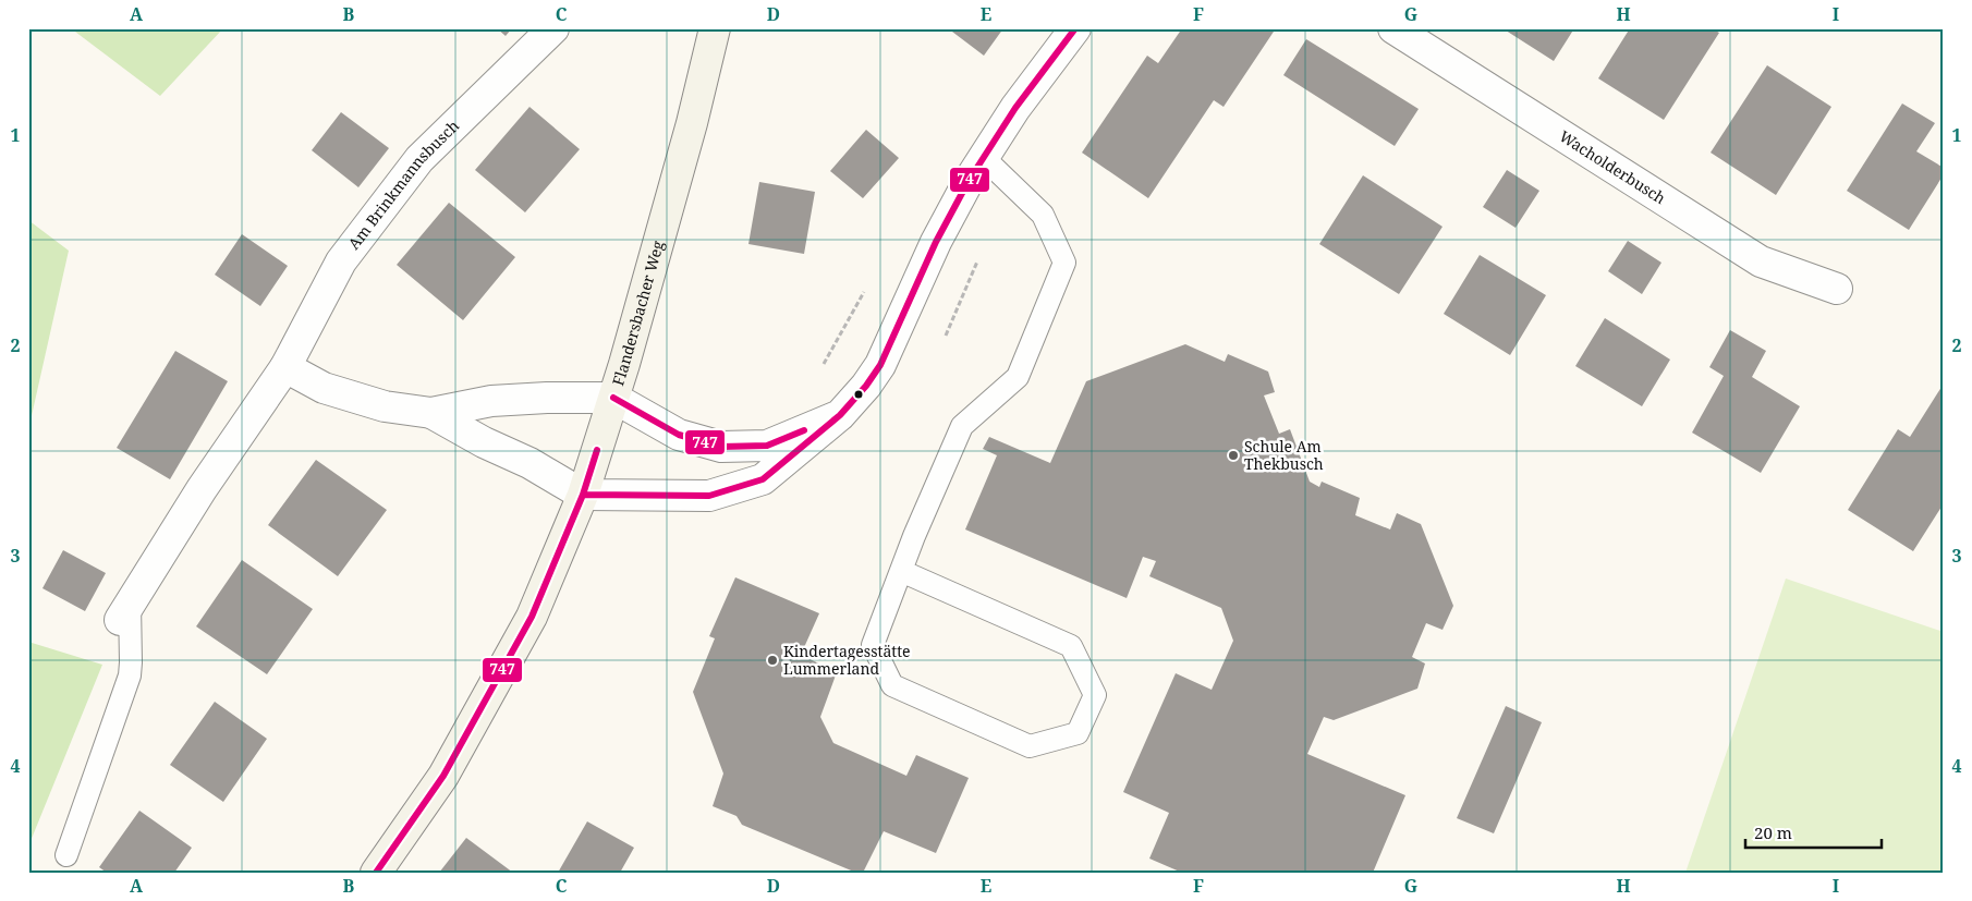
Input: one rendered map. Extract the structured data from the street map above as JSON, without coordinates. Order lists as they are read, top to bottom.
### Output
{
  "streets": {
    "main road": ["Flandersbacher Weg"],
    "street": ["Wacholderbusch", "Am Brinkmannsbusch"]
  },
  "places": ["Schule Am Thekbusch", "Kindertagesstätte Lummerland"],
  "lines": ["transit line 747"],
  "scale_bar": "20 m",
  "grid": {
    "columns": [
      "A",
      "B",
      "C",
      "D",
      "E",
      "F",
      "G",
      "H",
      "I"
    ],
    "rows": [
      "1",
      "2",
      "3",
      "4"
    ]
  }
}
